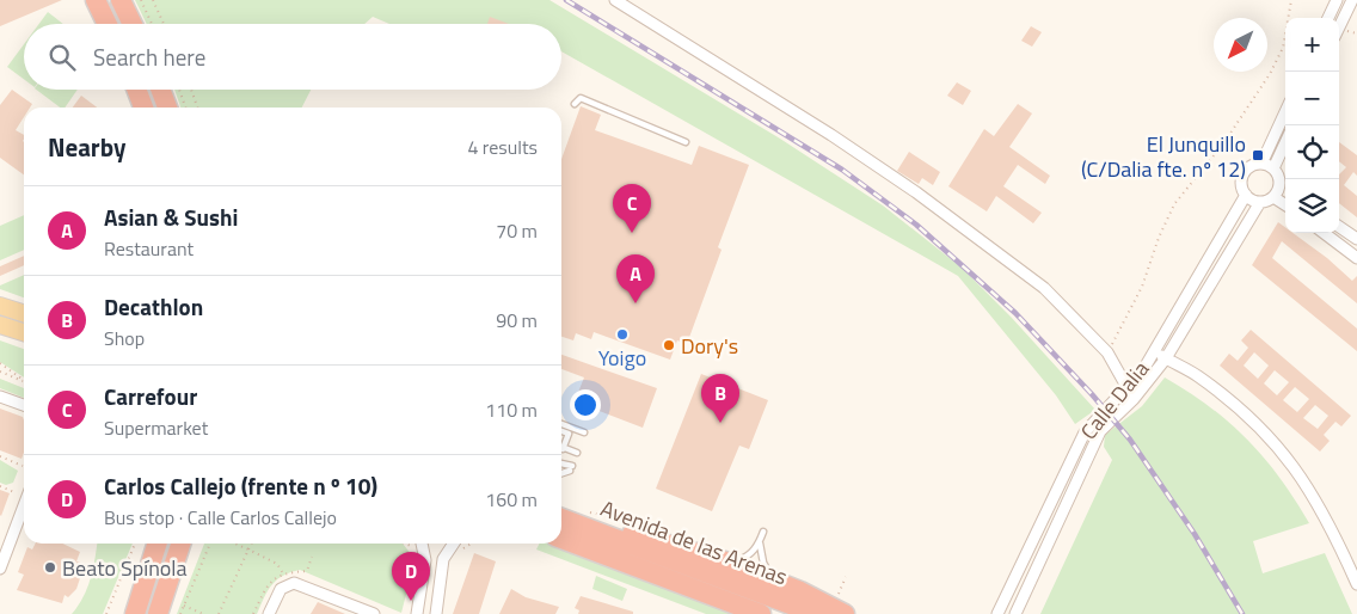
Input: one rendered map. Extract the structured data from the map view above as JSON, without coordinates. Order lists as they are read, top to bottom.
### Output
{
  "streets": {
    "highway": ["Avenida de las Arenas"],
    "street": ["Calle Dalia"]
  },
  "places": {
    "transit": ["El Junquillo (C/Dalia fte. nº 12)"],
    "other": ["Yoigo", "Dory's", "Beato Spínola"]
  },
  "north": "bottom left",
  "page": {
    "map_buttons": ["+", "−"],
    "search": "Search here",
    "heading": ["Nearby", "4 results"],
    "pins": [
      "C",
      "A",
      "B",
      "D"
    ],
    "list": [
      {
        "mark": "A",
        "name": "Asian & Sushi",
        "note": "Restaurant",
        "value": "70 m"
      },
      {
        "mark": "B",
        "name": "Decathlon",
        "note": "Shop",
        "value": "90 m"
      },
      {
        "mark": "C",
        "name": "Carrefour",
        "note": "Supermarket",
        "value": "110 m"
      },
      {
        "mark": "D",
        "name": "Carlos Callejo (frente n º 10)",
        "note": "Bus stop · Calle Carlos Callejo",
        "value": "160 m"
      }
    ]
  }
}
